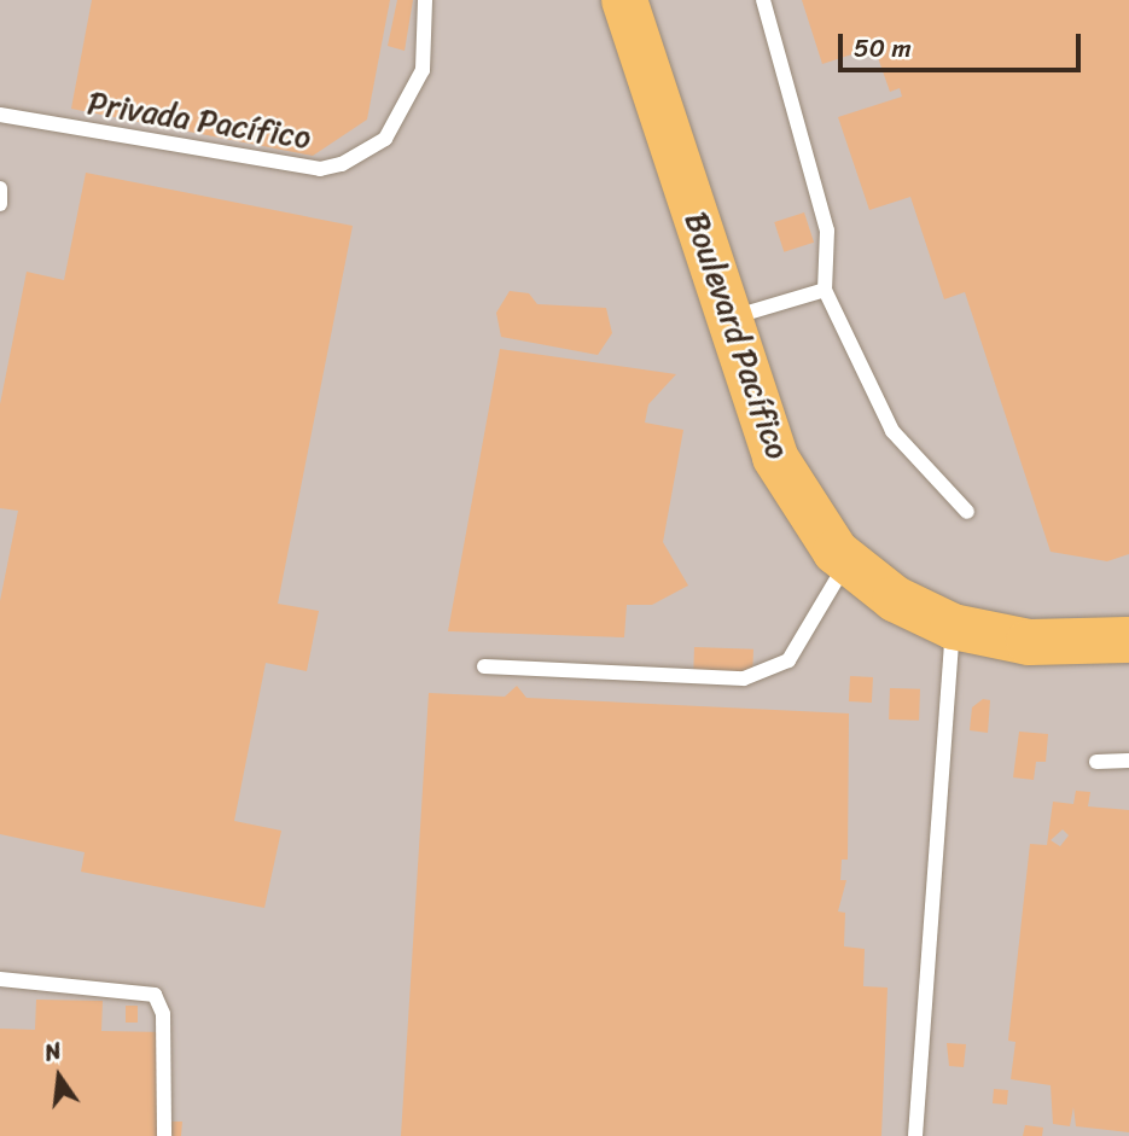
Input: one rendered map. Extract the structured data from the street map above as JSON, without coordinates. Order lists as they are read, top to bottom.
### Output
{
  "streets": {
    "main road": ["Boulevard Pacífico"],
    "lane": ["Privada Pacífico"]
  },
  "scale_bar": "50 m",
  "north": "top"
}
